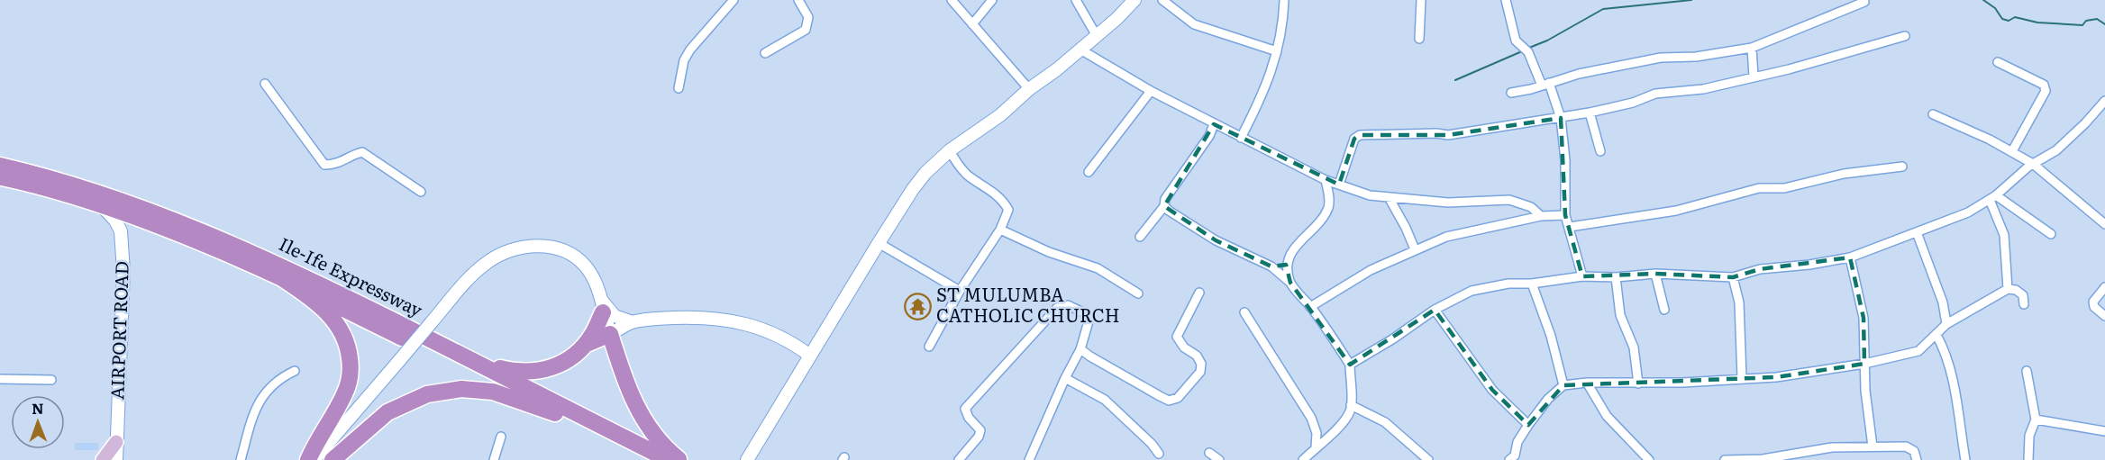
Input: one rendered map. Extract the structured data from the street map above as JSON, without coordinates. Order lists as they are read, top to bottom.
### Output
{
  "streets": {
    "highway": ["Ile-Ife Expressway"],
    "street": ["AIRPORT ROAD"]
  },
  "crossings": [
    ["Ile-Ife Expressway", "AIRPORT ROAD"]
  ],
  "places": {
    "temple": ["ST MULUMBA CATHOLIC CHURCH"]
  },
  "north": "top"
}
